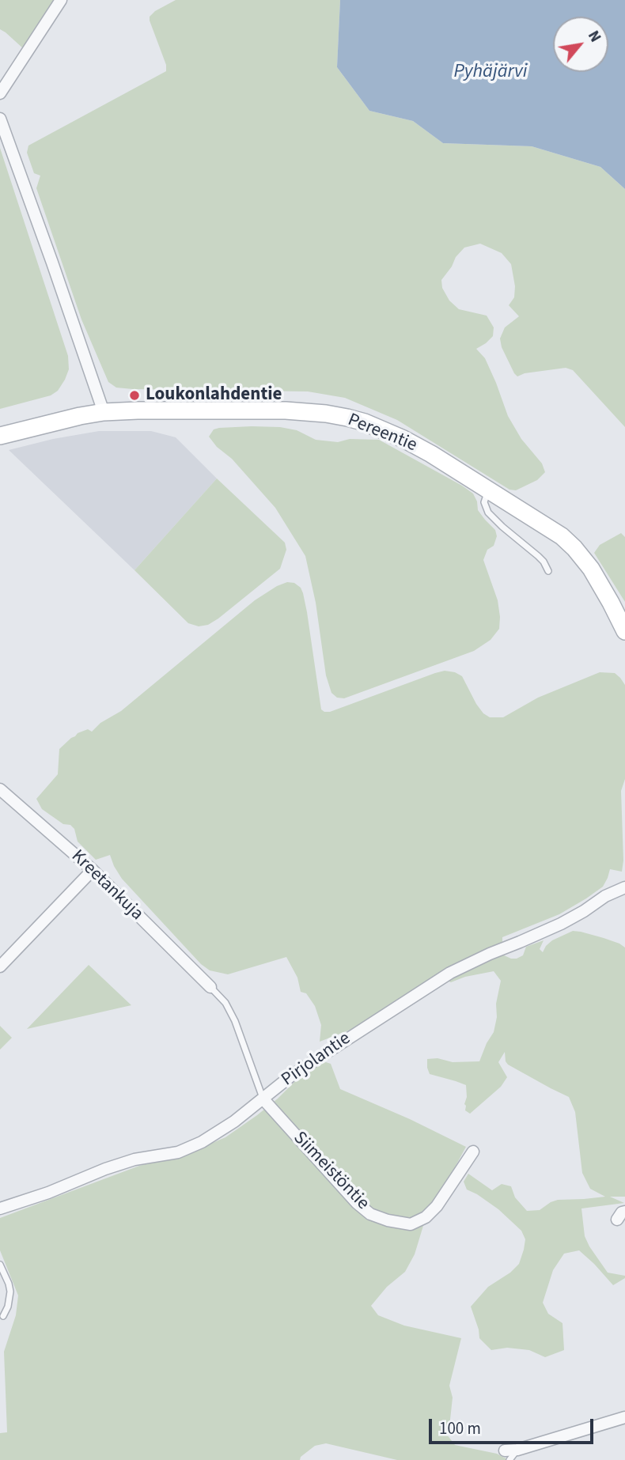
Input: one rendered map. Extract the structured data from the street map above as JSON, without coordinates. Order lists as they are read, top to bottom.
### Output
{
  "streets": {
    "street": [
      "Pereentie",
      "Kreetankuja",
      "Pirjolantie",
      "Siimeistöntie"
    ]
  },
  "crossings": [
    ["Pirjolantie", "Siimeistöntie"]
  ],
  "water": ["Pyhäjärvi"],
  "places": ["Loukonlahdentie"],
  "scale_bar": "100 m",
  "north": "top right"
}
